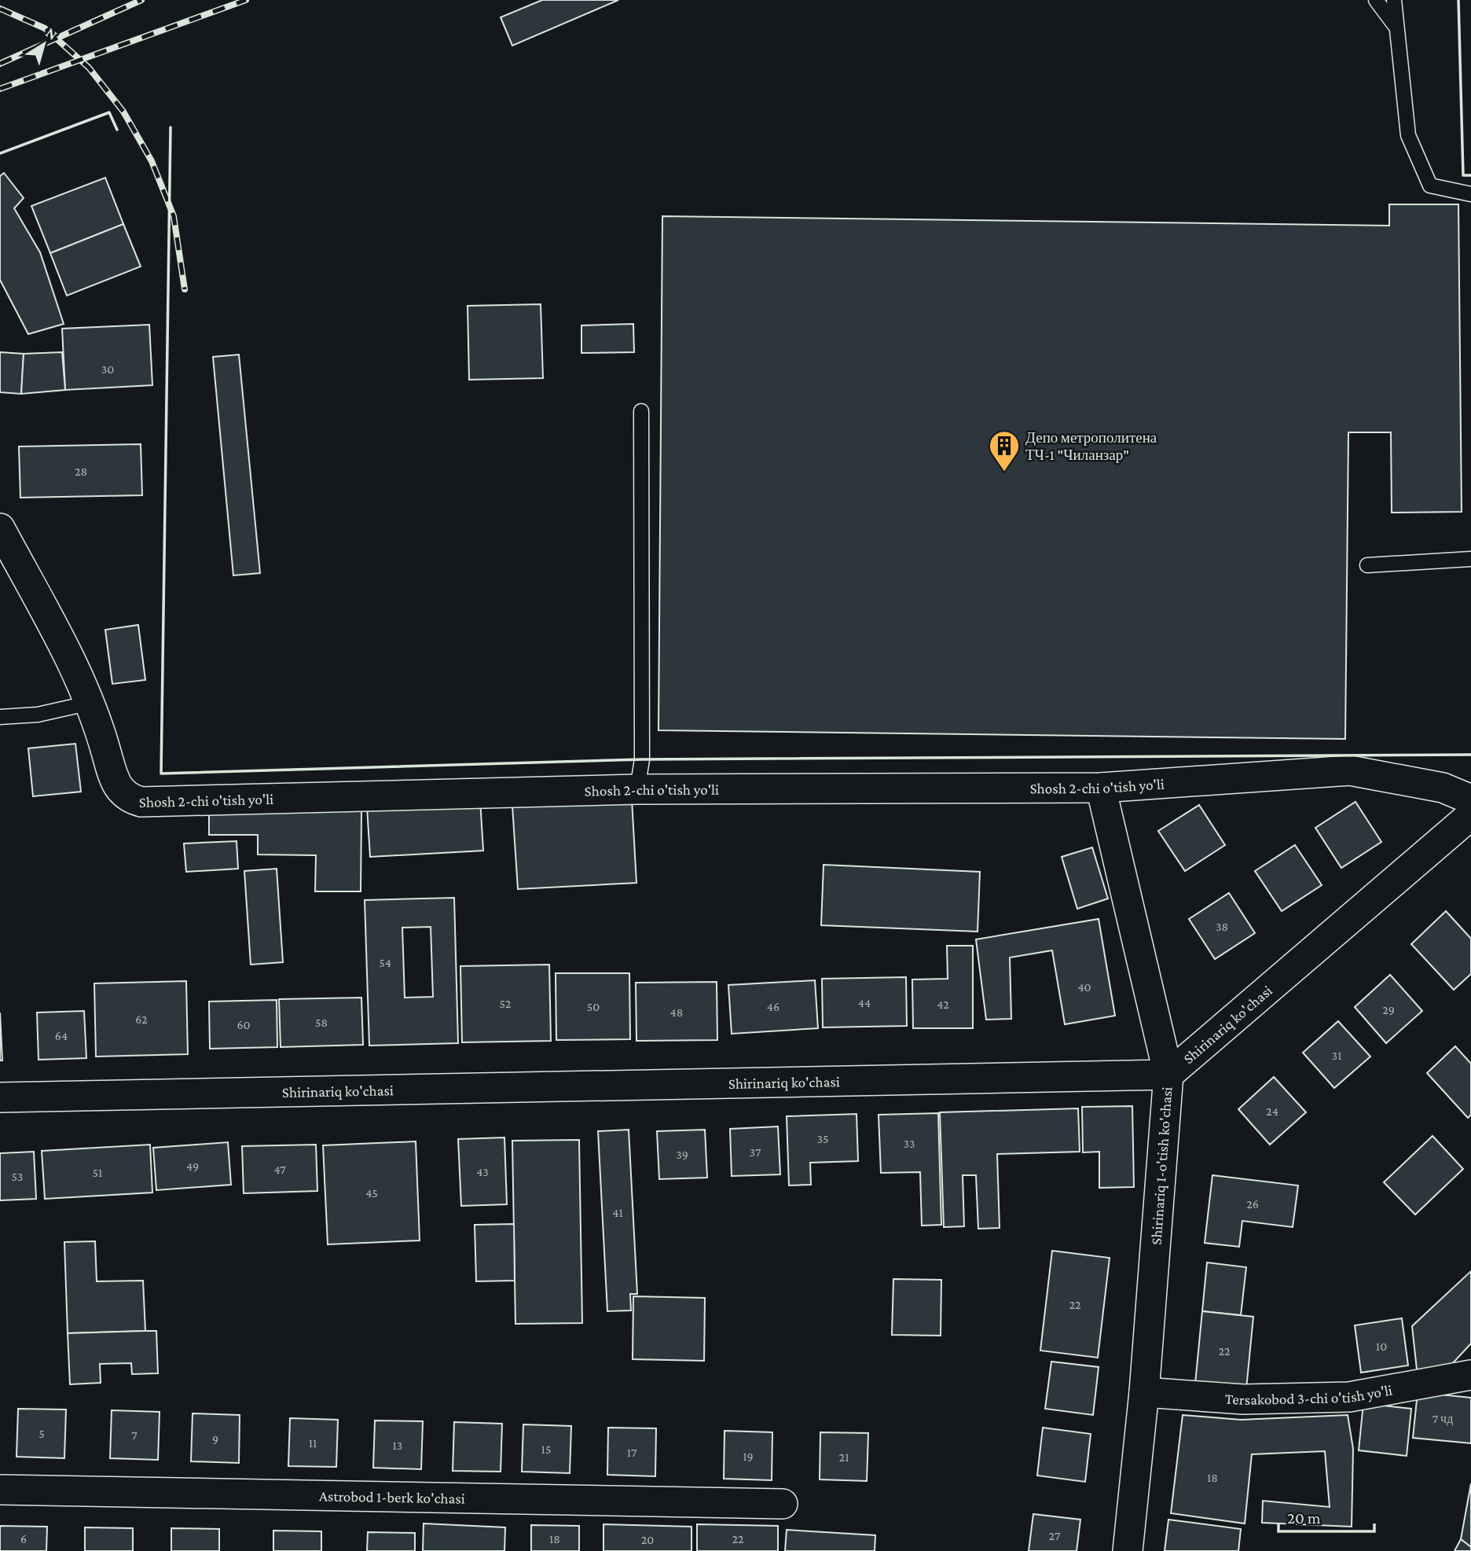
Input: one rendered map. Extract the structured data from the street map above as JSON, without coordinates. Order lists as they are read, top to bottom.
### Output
{
  "streets": {
    "street": [
      "Shosh 2-chi o'tish yo'li",
      "Shirinariq ko'chasi",
      "Shirinariq 1-o'tish ko'chasi",
      "Tersakobod 3-chi o'tish yo'li",
      "Astrobod 1-berk ko'chasi"
    ]
  },
  "crossings": [
    ["Shosh 2-chi o'tish yo'li", "Shirinariq 1-o'tish ko'chasi"],
    ["Shirinariq ko'chasi", "Shirinariq 1-o'tish ko'chasi"],
    ["Shirinariq 1-o'tish ko'chasi", "Tersakobod 3-chi o'tish yo'li"]
  ],
  "places": {
    "building": ["Депо метрополитена ТЧ-1 \"Чиланзар\""]
  },
  "house_numbers": [
    "30",
    "28",
    "38",
    "54",
    "40",
    "44",
    "52",
    "42",
    "50",
    "46",
    "29",
    "48",
    "62",
    "58",
    "60",
    "64",
    "31",
    "24",
    "35",
    "33",
    "37",
    "39",
    "49",
    "47",
    "43",
    "51",
    "53",
    "45",
    "26",
    "41",
    "22",
    "10",
    "22",
    "7 чд",
    "5",
    "7",
    "9",
    "11",
    "13",
    "15",
    "17",
    "19",
    "21",
    "18",
    "27",
    "6",
    "18",
    "22",
    "20"
  ],
  "scale_bar": "20 m",
  "north": "top right"
}
